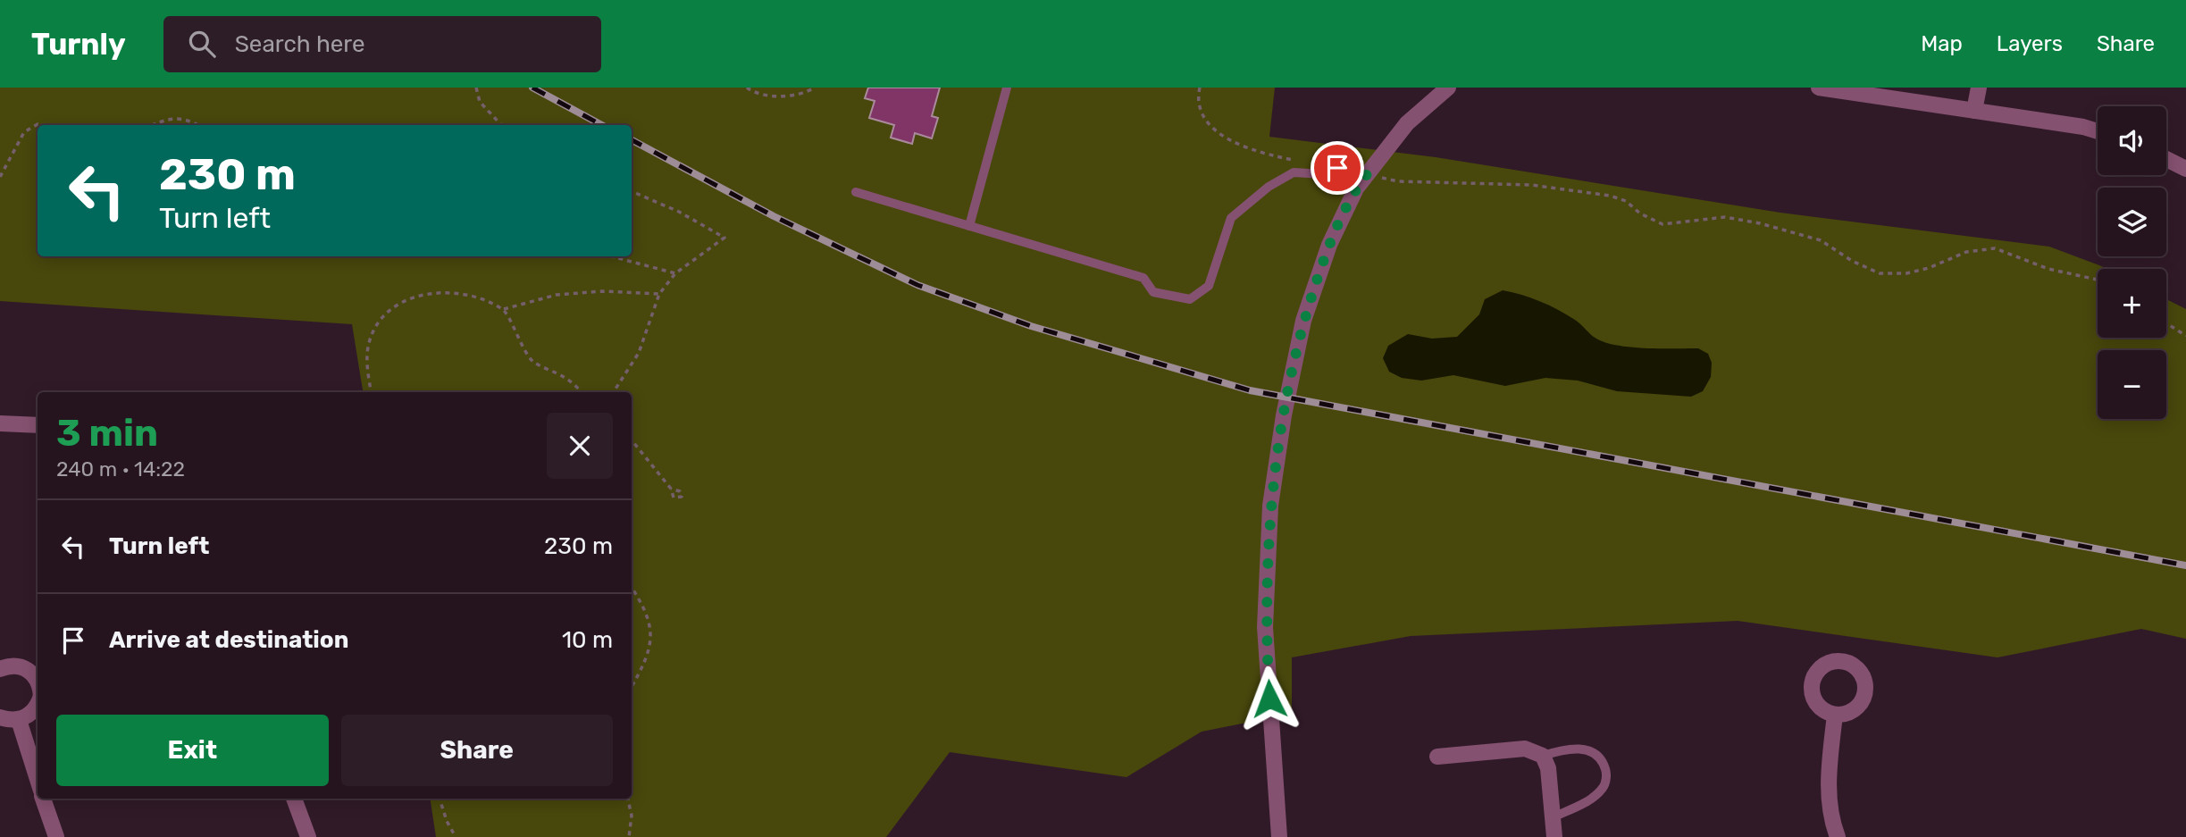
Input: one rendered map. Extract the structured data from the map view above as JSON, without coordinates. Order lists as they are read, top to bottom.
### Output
{
  "page": {
    "header": "Turnly",
    "search": "Search here",
    "nav": ["Map", "Layers", "Share"],
    "map_buttons": ["+", "−"],
    "turn": ["230 m", "Turn left"],
    "heading": ["3 min", "240 m · 14:22"],
    "list": [
      {
        "name": "Turn left",
        "value": "230 m"
      },
      {
        "name": "Arrive at destination",
        "value": "10 m"
      }
    ],
    "buttons": ["Exit", "Share"]
  }
}
